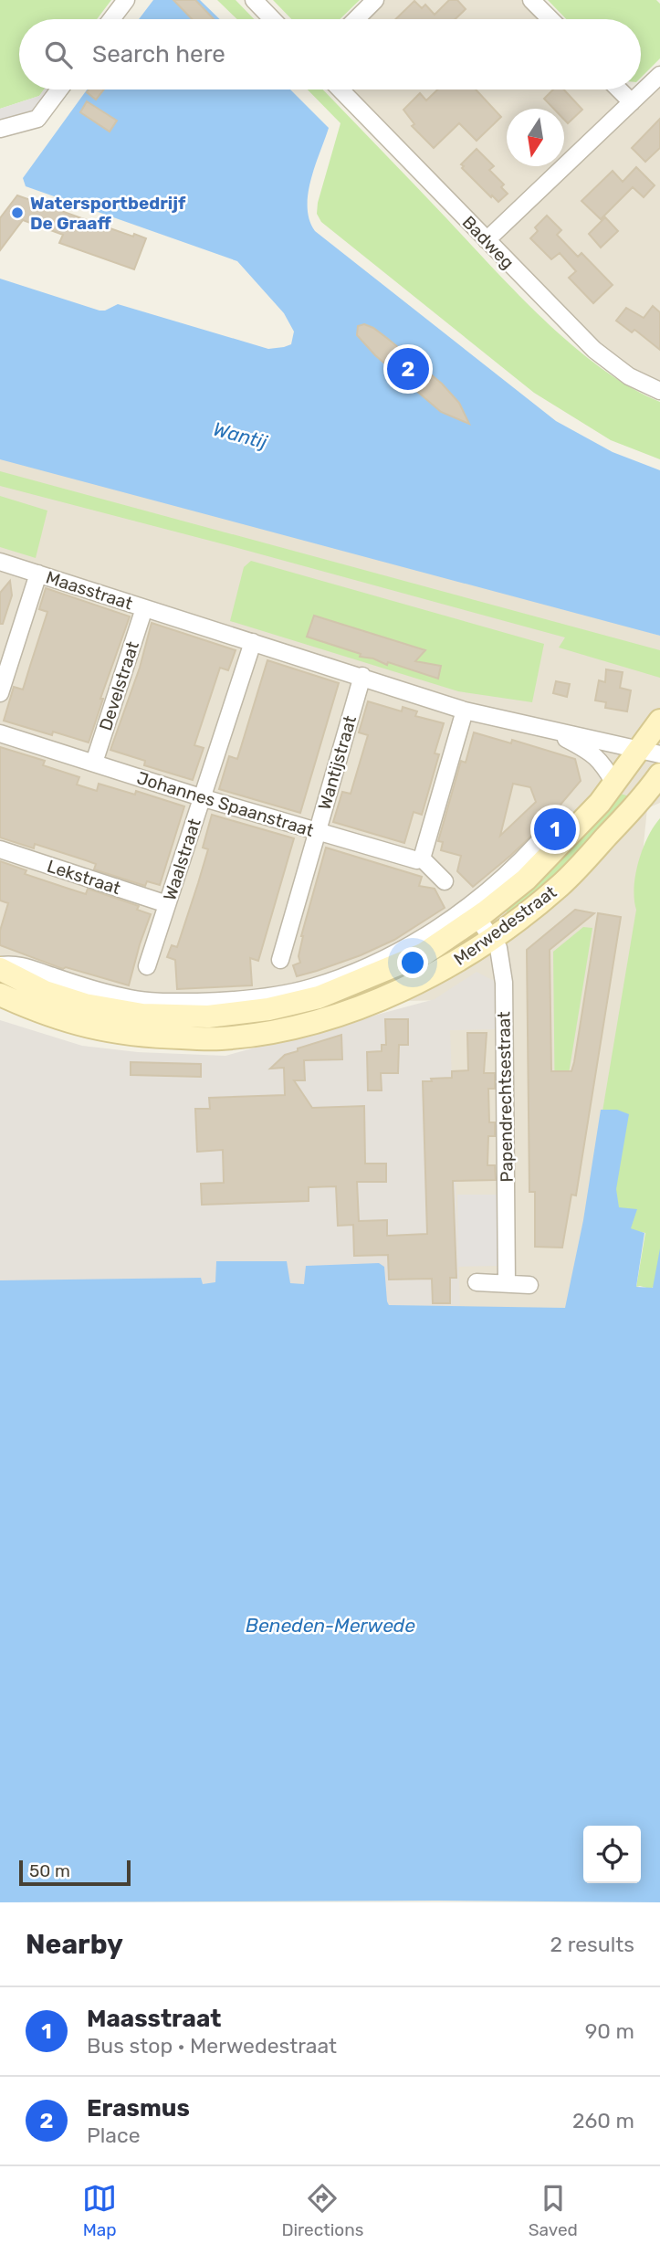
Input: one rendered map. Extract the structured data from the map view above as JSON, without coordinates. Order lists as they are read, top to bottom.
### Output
{
  "streets": {
    "main road": ["Merwedestraat"],
    "street": [
      "Badweg",
      "Maasstraat",
      "Develstraat",
      "Wantijstraat",
      "Johannes Spaanstraat",
      "Waalstraat",
      "Lekstraat",
      "Papendrechtsestraat"
    ]
  },
  "crossings": [
    ["Maasstraat", "Develstraat"],
    ["Maasstraat", "Wantijstraat"],
    ["Maasstraat", "Waalstraat"],
    ["Maasstraat", "Merwedestraat"],
    ["Develstraat", "Johannes Spaanstraat"],
    ["Wantijstraat", "Johannes Spaanstraat"],
    ["Johannes Spaanstraat", "Waalstraat"],
    ["Waalstraat", "Lekstraat"],
    ["Merwedestraat", "Papendrechtsestraat"]
  ],
  "water": ["Wantij", "Beneden-Merwede"],
  "places": ["Watersportbedrijf De Graaff"],
  "scale_bar": "50 m",
  "north": "bottom",
  "page": {
    "search": "Search here",
    "pins": ["2", "1"],
    "scale": "50 m",
    "heading": ["Nearby", "2 results"],
    "list": [
      {
        "mark": "1",
        "name": "Maasstraat",
        "note": "Bus stop · Merwedestraat",
        "value": "90 m"
      },
      {
        "mark": "2",
        "name": "Erasmus",
        "note": "Place",
        "value": "260 m"
      }
    ],
    "nav": ["Map", "Directions", "Saved"]
  }
}
